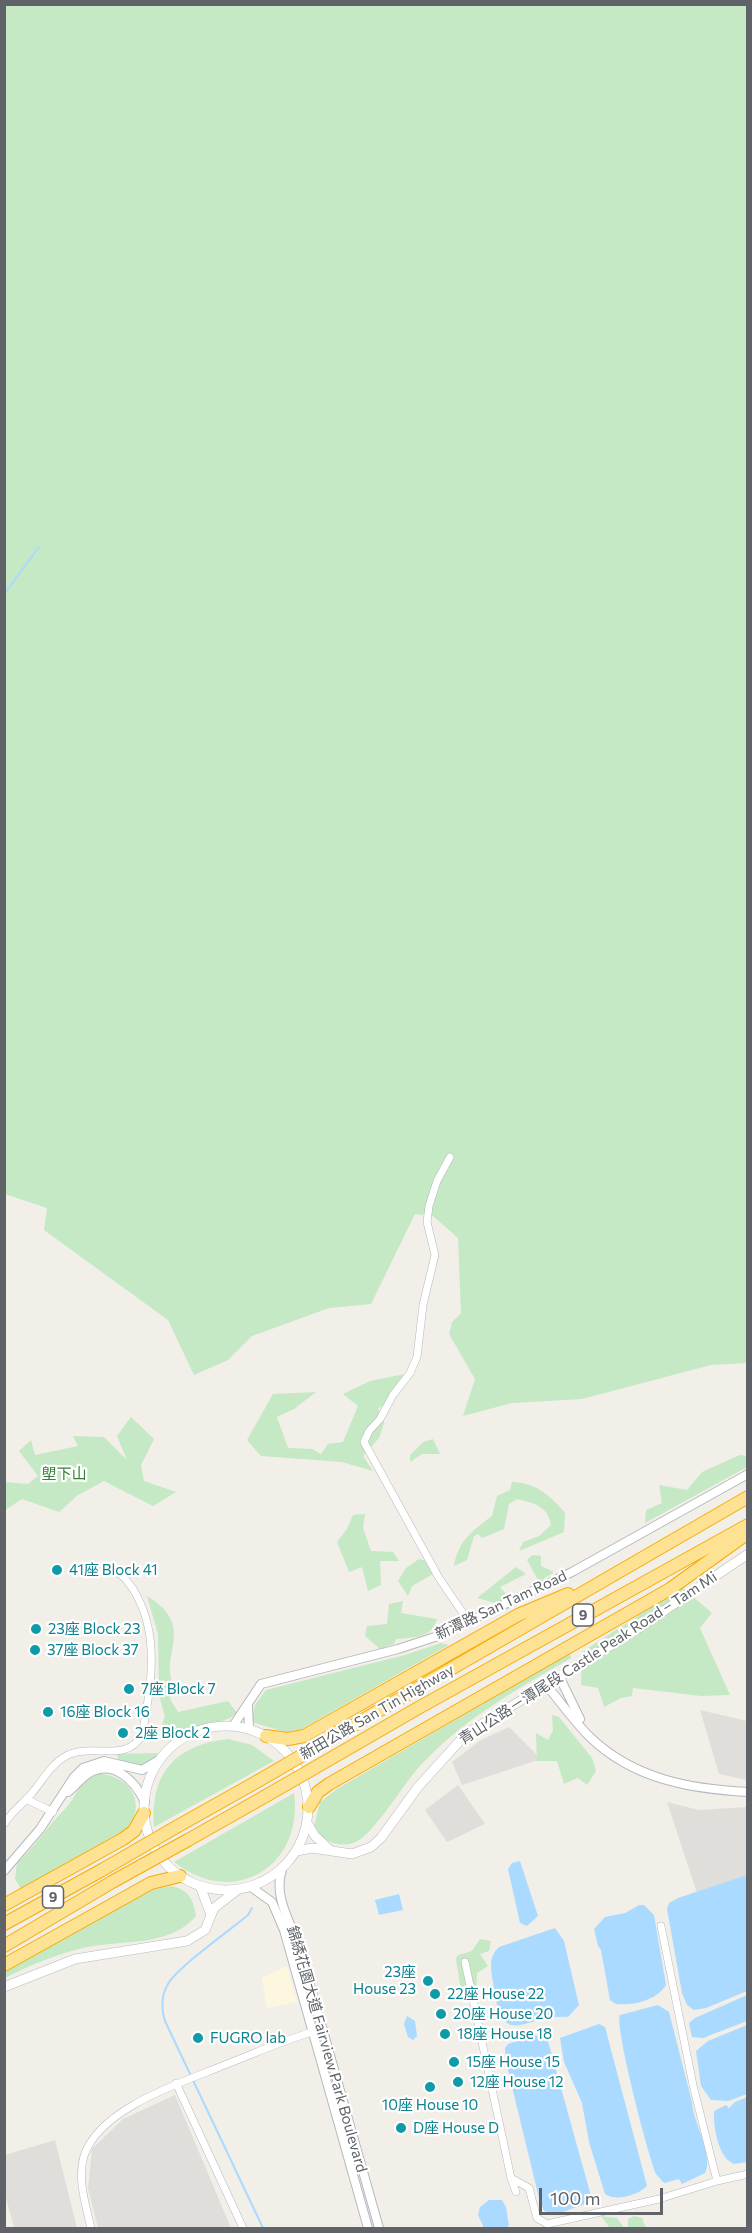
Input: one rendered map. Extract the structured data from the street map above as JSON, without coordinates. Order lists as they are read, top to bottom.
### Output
{
  "streets": {
    "highway": ["9", "新田公路 San Tin Highway"],
    "main road": ["青山公路－潭尾段 Castle Peak Road – Tam Mi"],
    "street": ["新潭路 San Tam Road", "錦綉花園大道 Fairview Park Boulevard"]
  },
  "crossings": [
    ["新潭路 San Tam Road", "青山公路－潭尾段 Castle Peak Road – Tam Mi"],
    ["新潭路 San Tam Road", "錦綉花園大道 Fairview Park Boulevard"],
    ["青山公路－潭尾段 Castle Peak Road – Tam Mi", "錦綉花園大道 Fairview Park Boulevard"]
  ],
  "parks": ["塱下山"],
  "places": [
    "41座 Block 41",
    "23座 Block 23",
    "37座 Block 37",
    "7座 Block 7",
    "16座 Block 16",
    "2座 Block 2",
    "23座 House 23",
    "22座 House 22",
    "20座 House 20",
    "18座 House 18",
    "FUGRO lab",
    "15座 House 15",
    "12座 House 12",
    "10座 House 10",
    "D座 House D"
  ],
  "scale_bar": "100 m"
}
